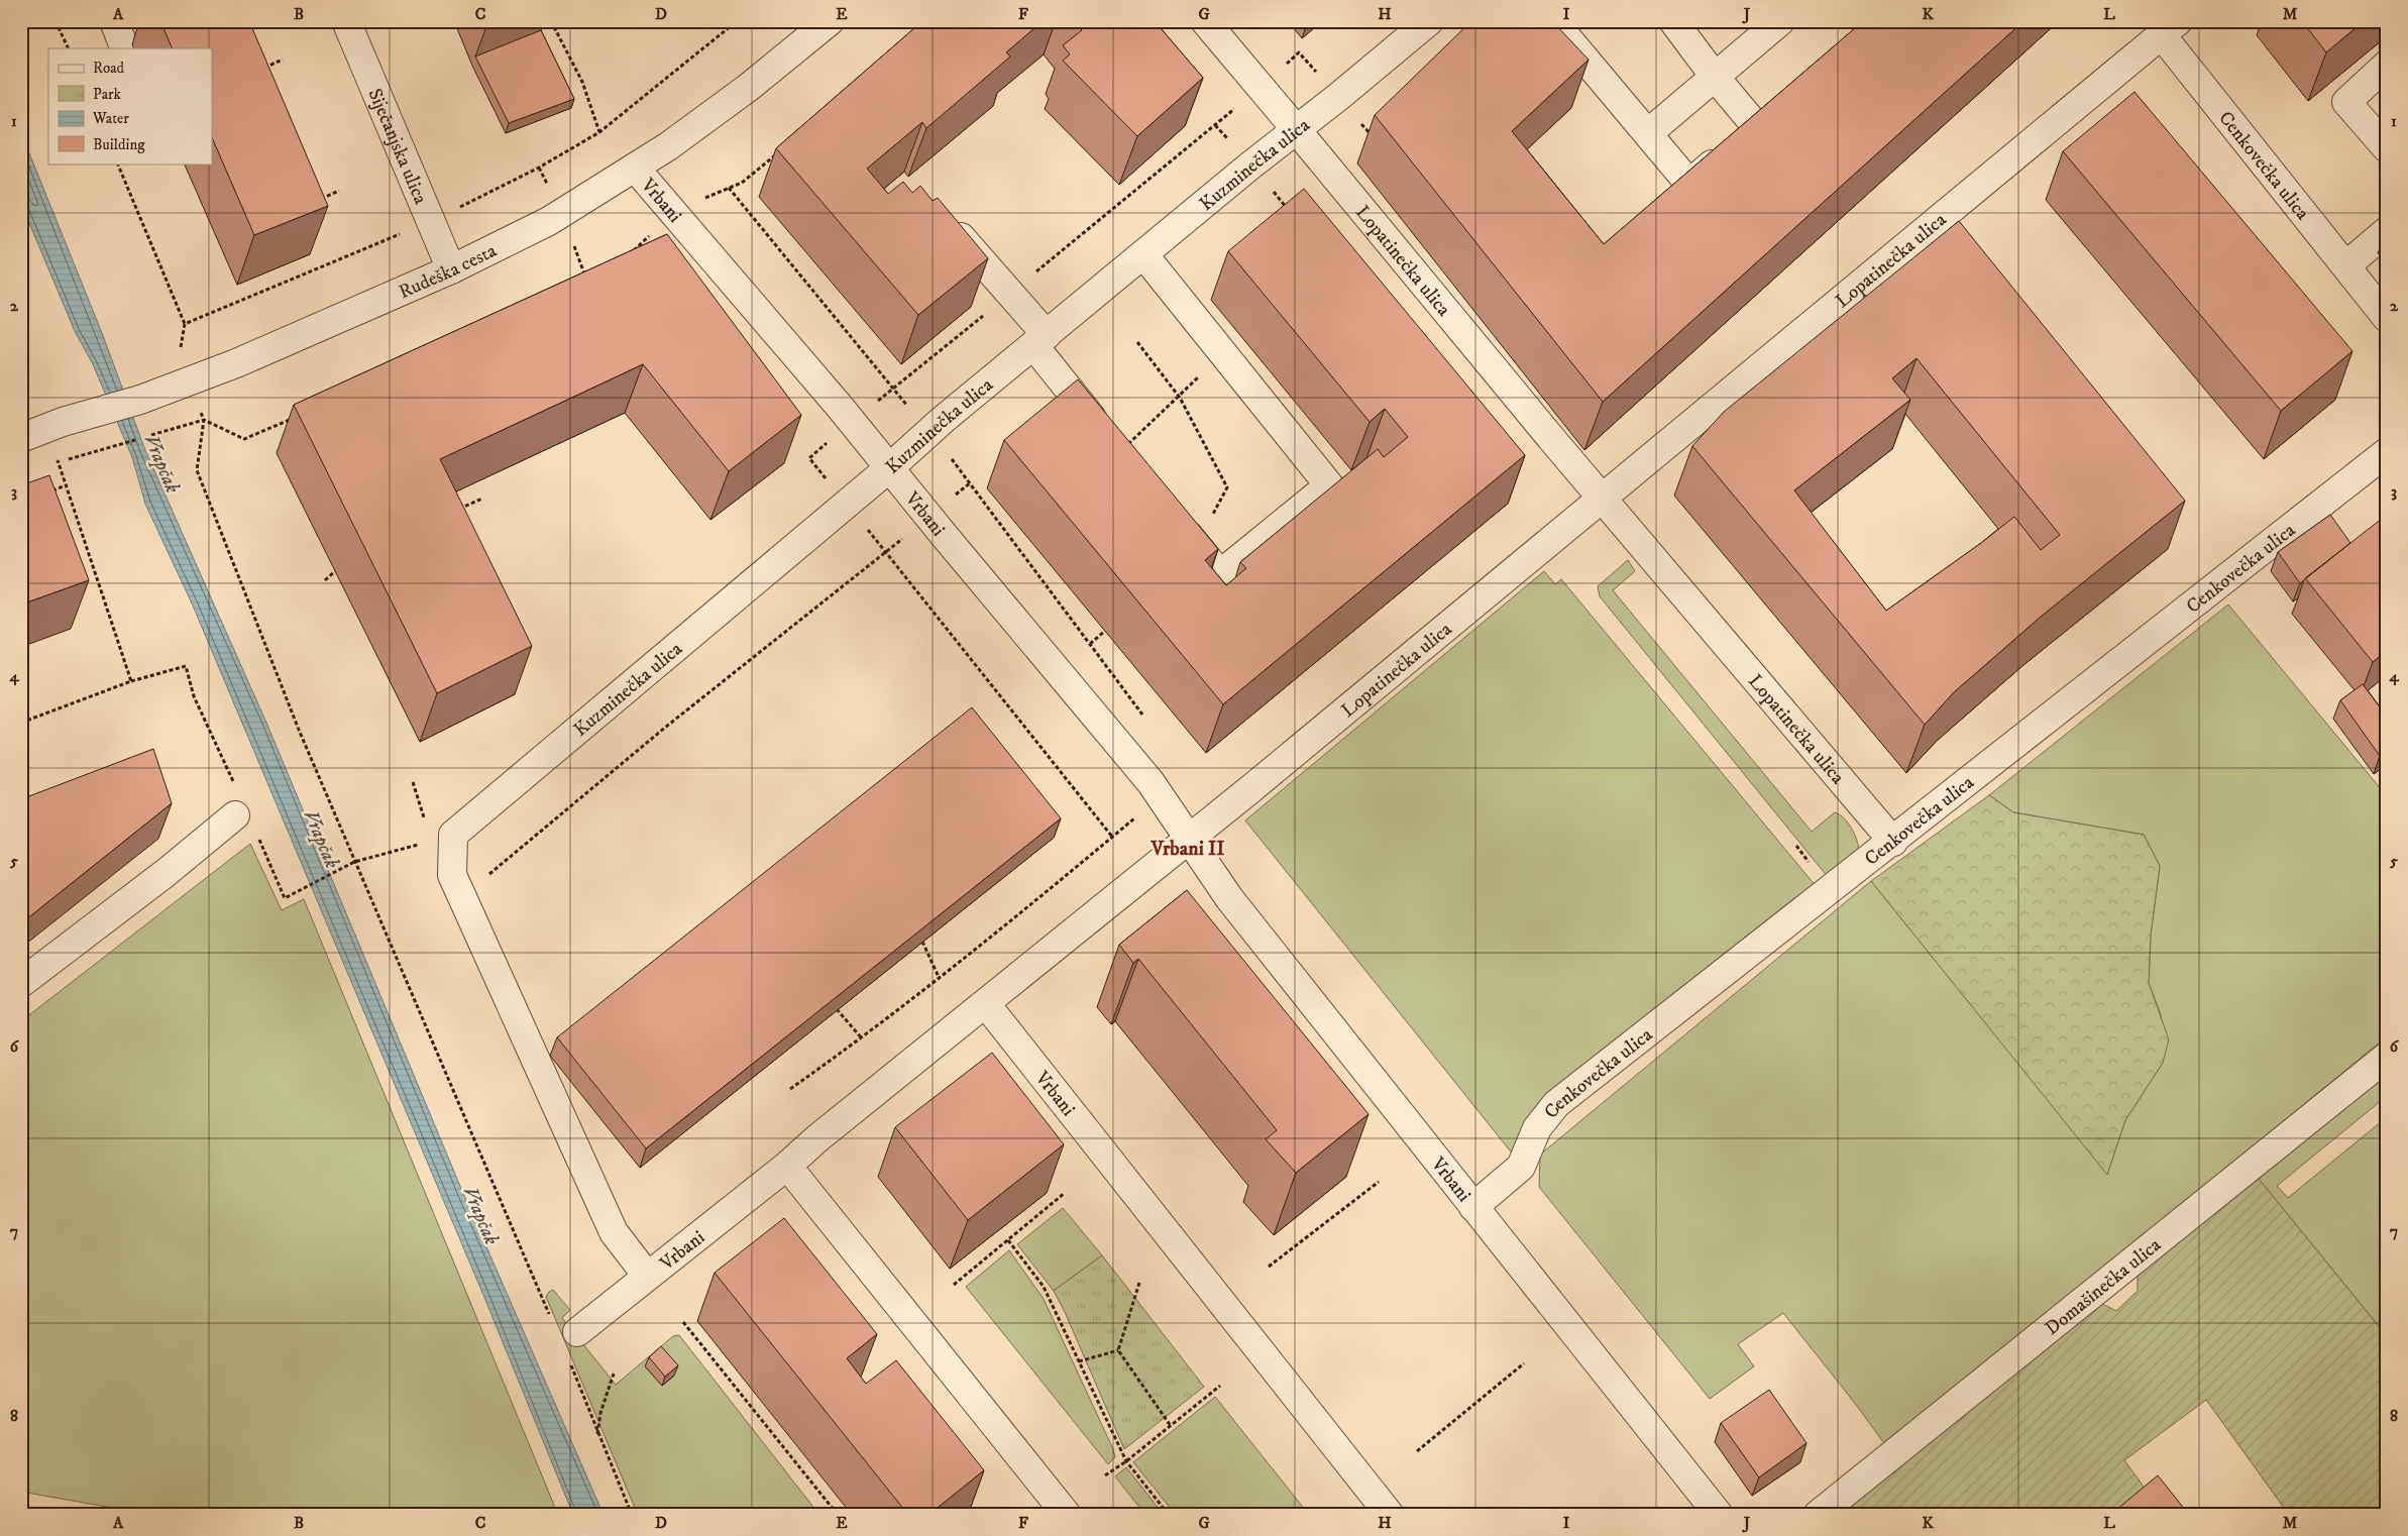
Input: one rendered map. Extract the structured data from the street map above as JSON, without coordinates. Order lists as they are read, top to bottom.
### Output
{
  "streets": {
    "street": [
      "Siječanjska ulica",
      "Kuzminečka ulica",
      "Cenkovečka ulica",
      "Vrbani",
      "Lopatinečka ulica",
      "Rudeška cesta",
      "Domašinečka ulica"
    ]
  },
  "crossings": [
    ["Siječanjska ulica", "Rudeška cesta"],
    ["Kuzminečka ulica", "Vrbani"],
    ["Kuzminečka ulica", "Lopatinečka ulica"],
    ["Cenkovečka ulica", "Vrbani"],
    ["Cenkovečka ulica", "Lopatinečka ulica"],
    ["Vrbani", "Lopatinečka ulica"],
    ["Vrbani", "Rudeška cesta"]
  ],
  "districts": ["Vrbani II"],
  "water": ["Vrapčak"],
  "legend": [
    "Road",
    "Park",
    "Water",
    "Building"
  ],
  "grid": {
    "columns": [
      "A",
      "B",
      "C",
      "D",
      "E",
      "F",
      "G",
      "H",
      "I",
      "J",
      "K",
      "L",
      "M"
    ],
    "rows": [
      "1",
      "2",
      "3",
      "4",
      "5",
      "6",
      "7",
      "8"
    ]
  }
}
